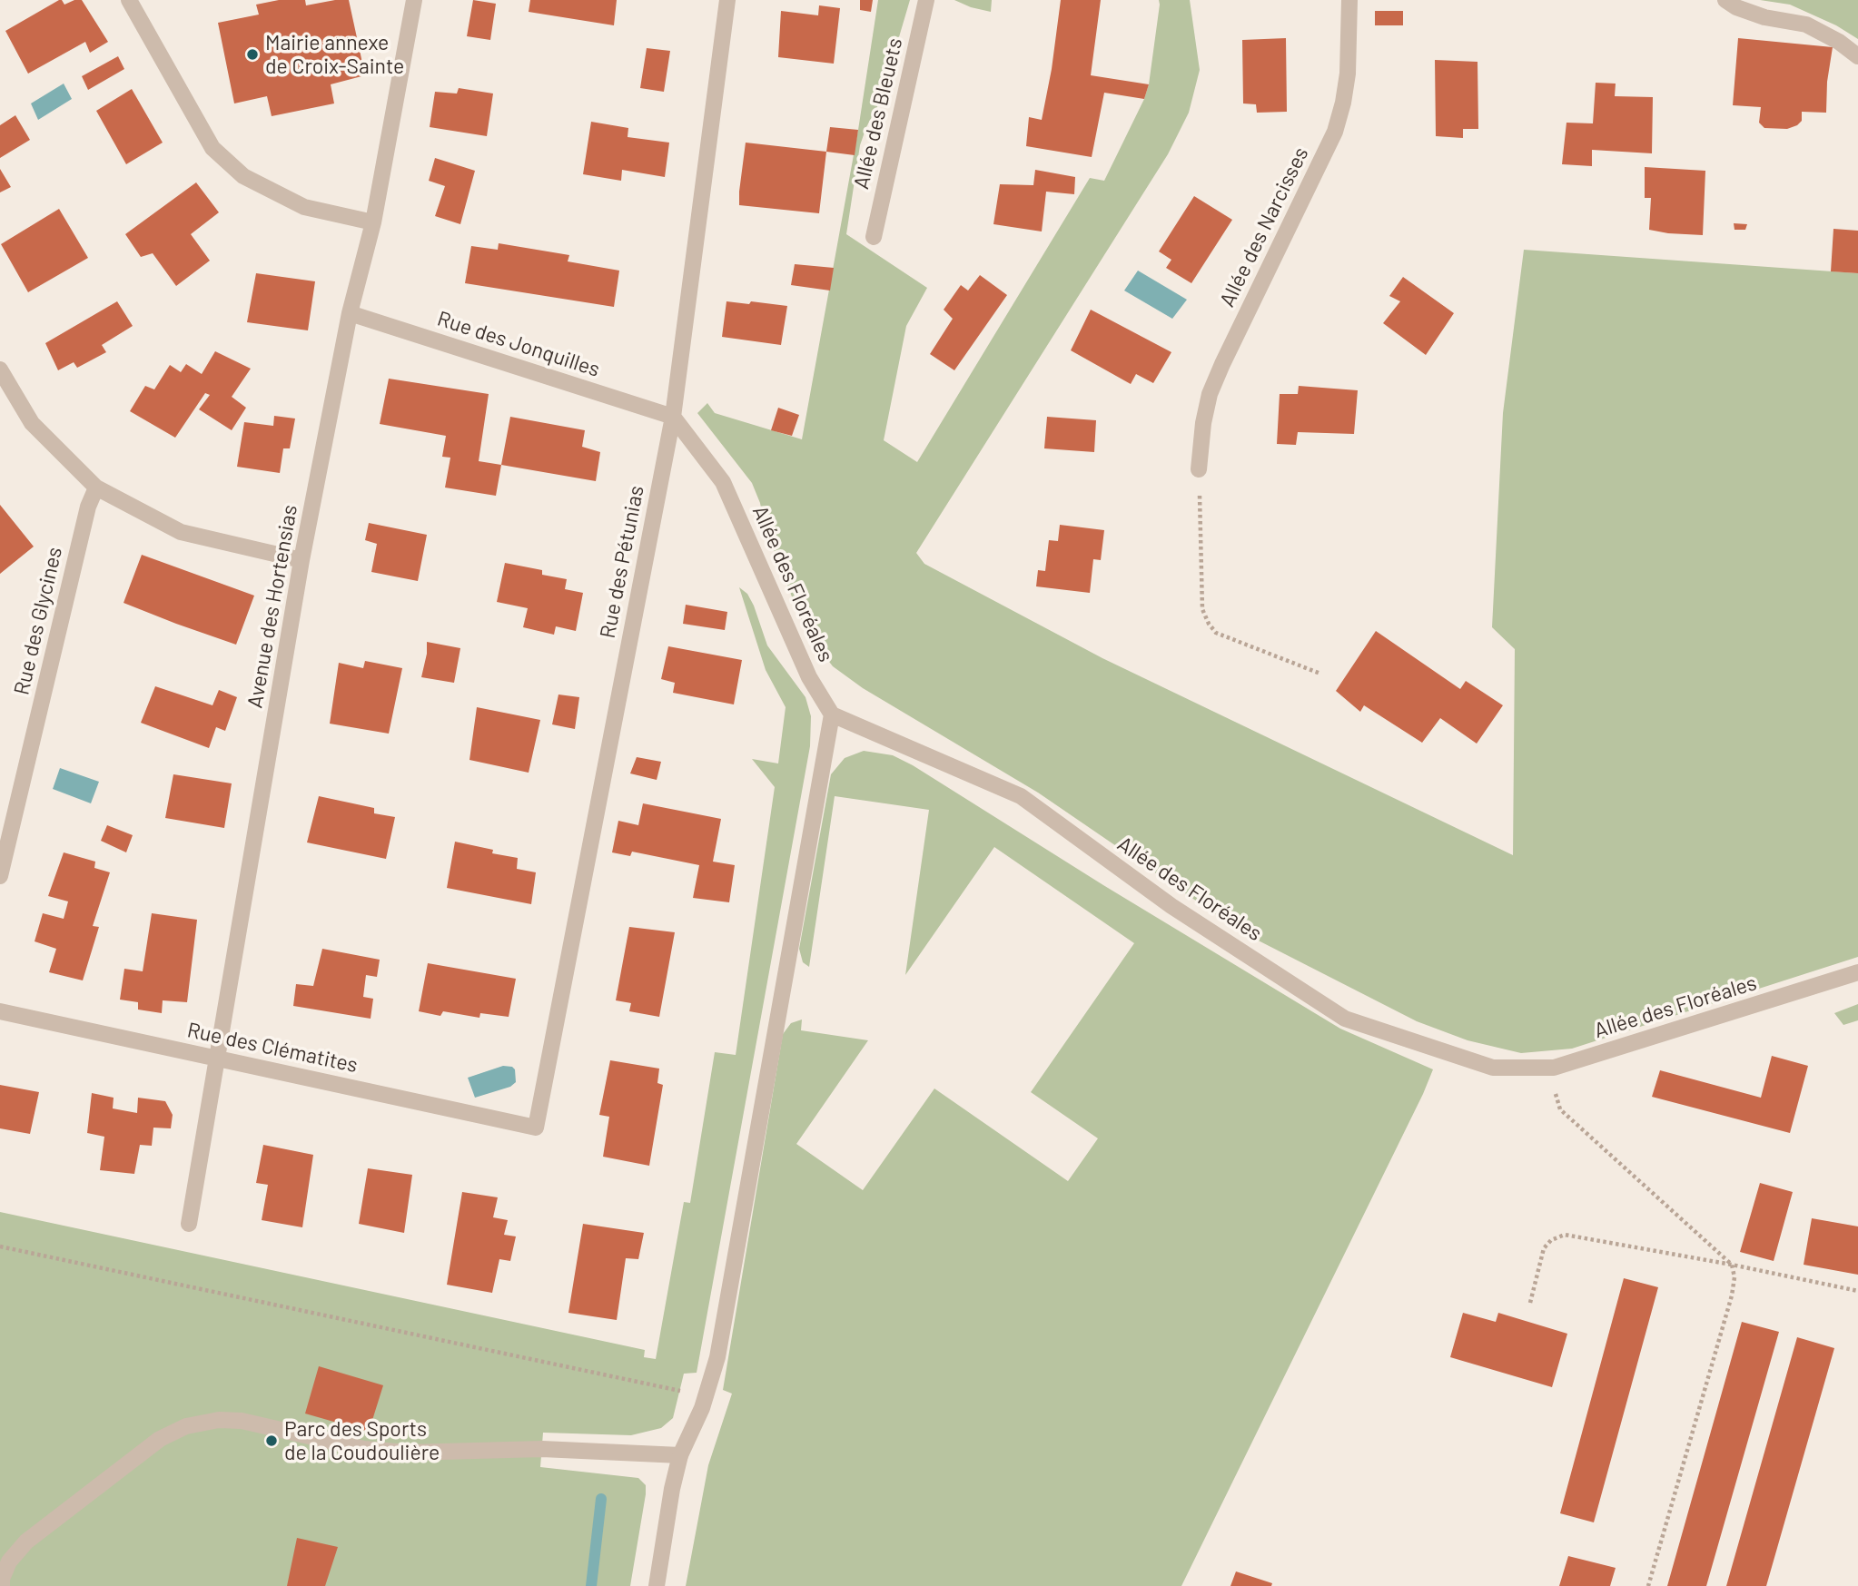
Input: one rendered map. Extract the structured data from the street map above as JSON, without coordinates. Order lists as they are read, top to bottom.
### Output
{
  "streets": {
    "street": [
      "Allée des Bleuets",
      "Allée des Narcisses",
      "Rue des Jonquilles",
      "Rue des Pétunias",
      "Allée des Floréales",
      "Avenue des Hortensias",
      "Rue des Glycines",
      "Rue des Clématites"
    ]
  },
  "crossings": [
    ["Rue des Jonquilles", "Rue des Pétunias"],
    ["Rue des Jonquilles", "Allée des Floréales"],
    ["Rue des Jonquilles", "Avenue des Hortensias"],
    ["Rue des Pétunias", "Allée des Floréales"],
    ["Rue des Pétunias", "Rue des Clématites"],
    ["Avenue des Hortensias", "Rue des Clématites"]
  ],
  "places": ["Mairie annexe de Croix-Sainte", "Parc des Sports de la Coudoulière"]
}
